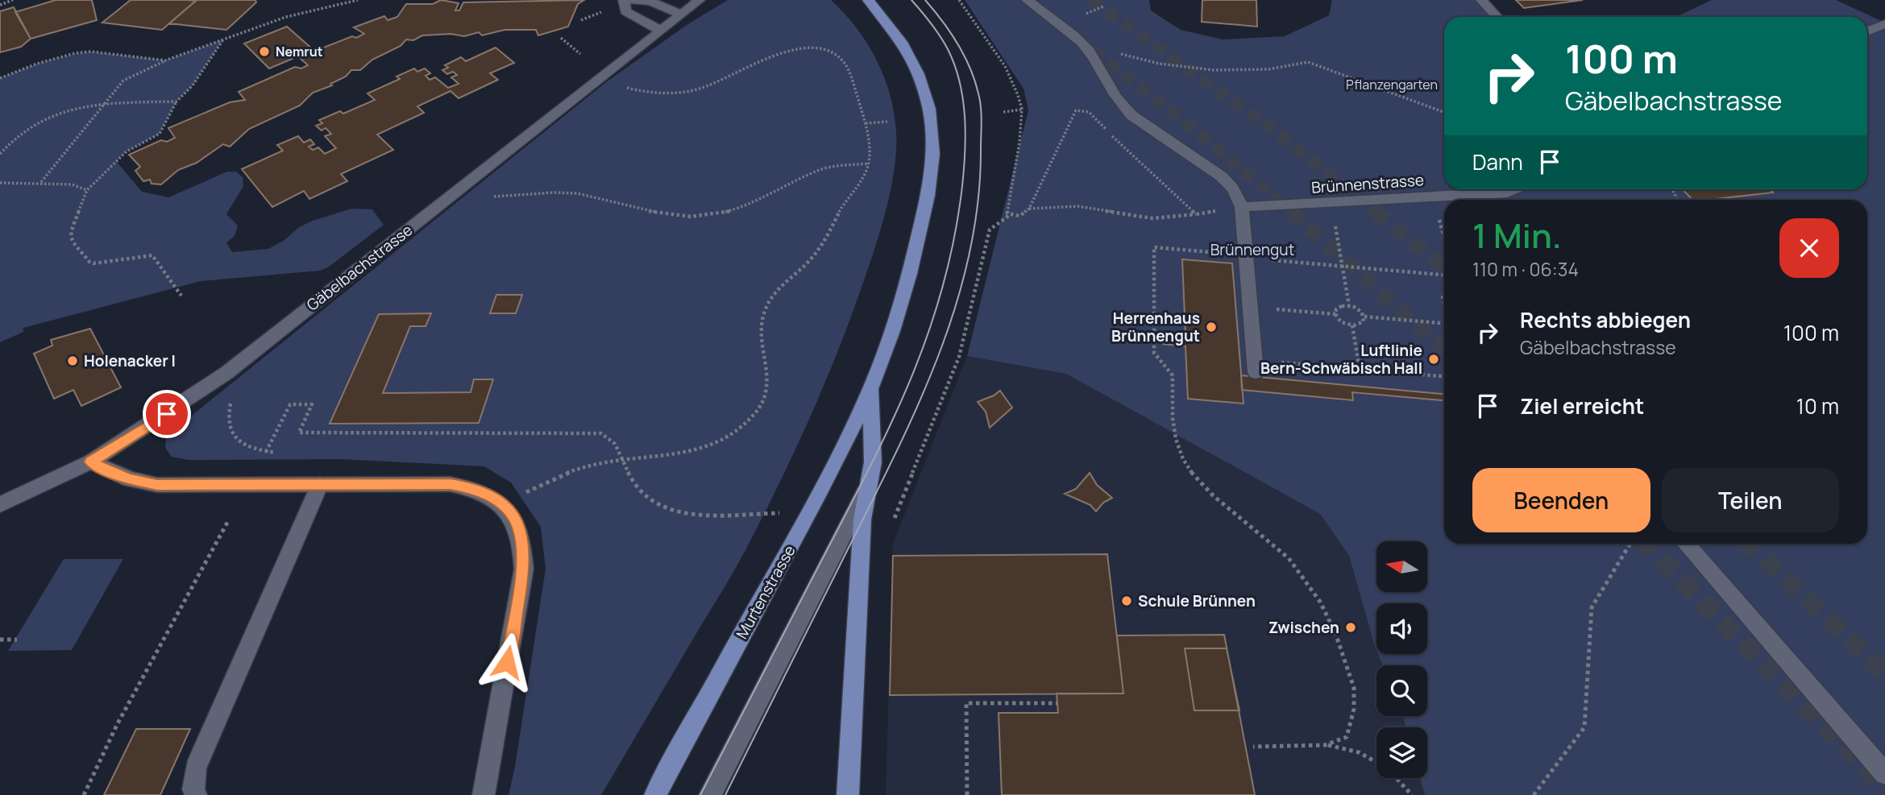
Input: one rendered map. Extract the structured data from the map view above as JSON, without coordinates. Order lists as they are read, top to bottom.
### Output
{
  "streets": {
    "main road": ["Murtenstrasse"],
    "street": ["Brünnenstrasse", "Gäbelbachstrasse"]
  },
  "parks": ["Pflanzengarten", "Brünnengut"],
  "places": [
    "Nemrut",
    "Herrenhaus Brünnengut",
    "Luftlinie Bern-Schwäbisch Hall",
    "Holenacker I",
    "Schule Brünnen",
    "Zwischen"
  ],
  "north": "left",
  "page": {
    "turn": ["100 m", "Gäbelbachstrasse"],
    "then": "Dann",
    "heading": ["1 Min.", "110 m · 06:34"],
    "list": [
      {
        "name": "Rechts abbiegen",
        "note": "Gäbelbachstrasse",
        "value": "100 m"
      },
      {
        "name": "Ziel erreicht",
        "value": "10 m"
      }
    ],
    "buttons": ["Beenden", "Teilen"]
  }
}
